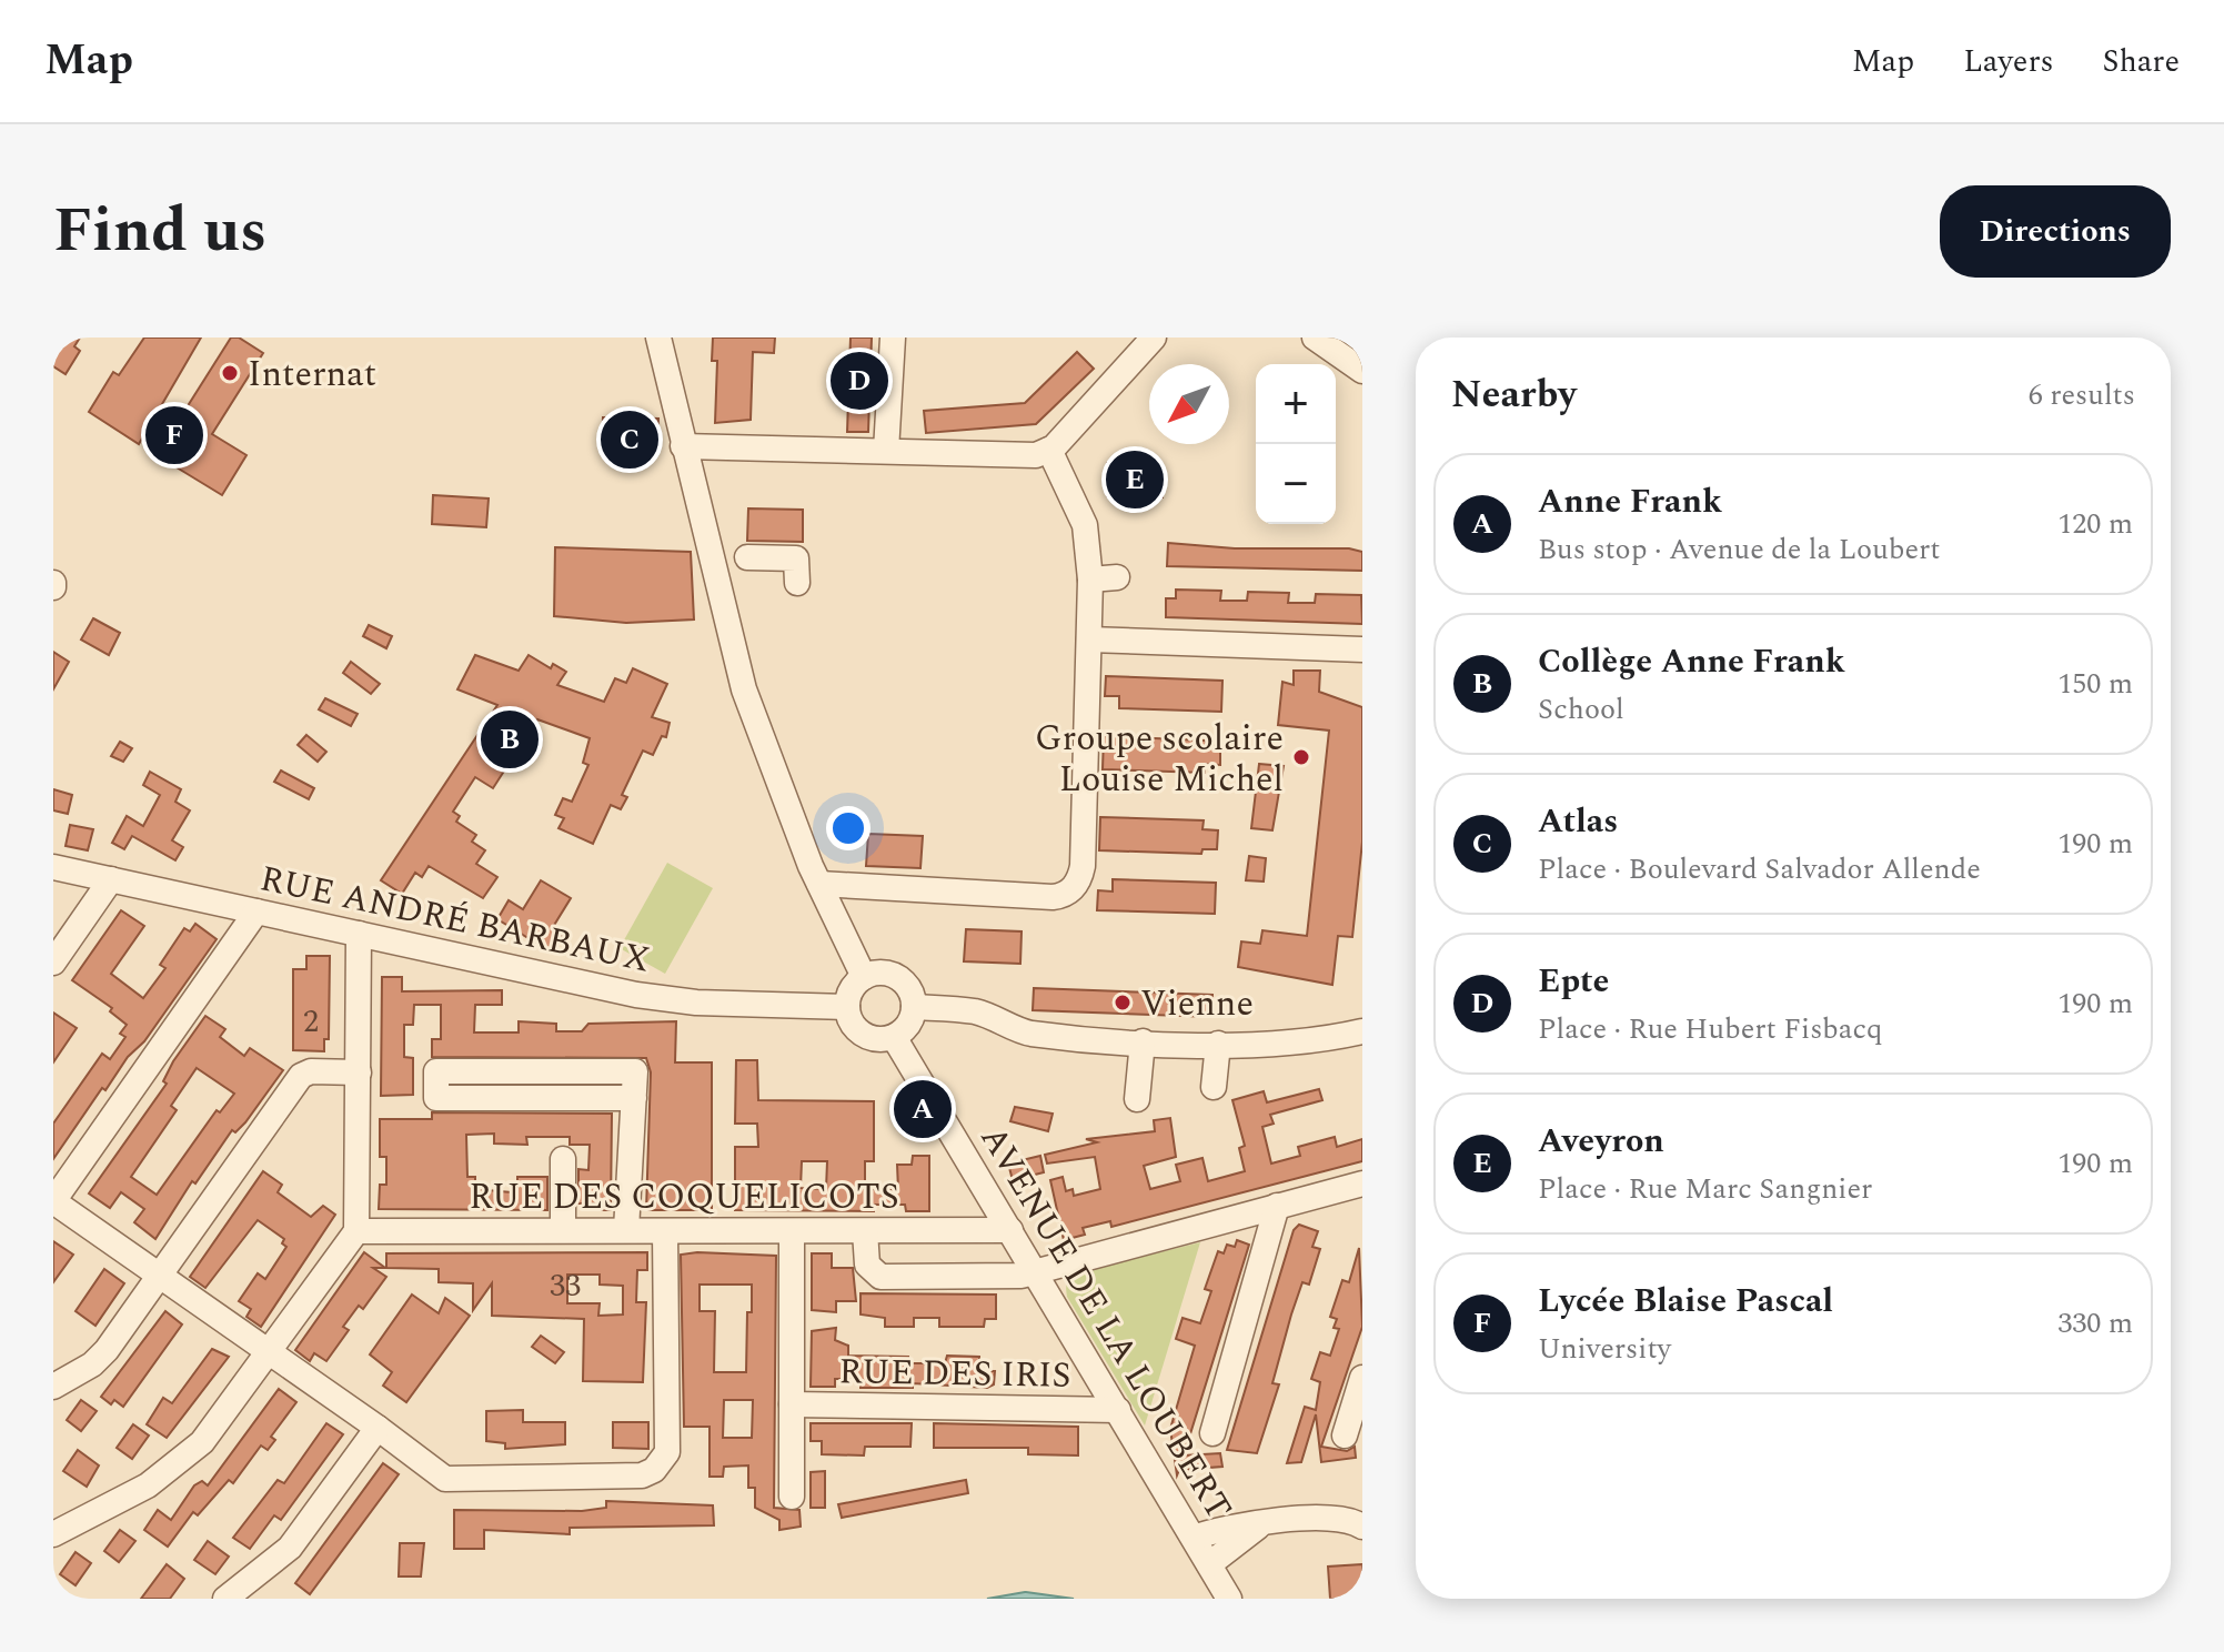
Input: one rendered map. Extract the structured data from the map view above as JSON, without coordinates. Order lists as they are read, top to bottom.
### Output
{
  "streets": {
    "street": [
      "RUE ANDRÉ BARBAUX",
      "RUE DES COQUELICOTS",
      "AVENUE DE LA LOUBERT",
      "RUE DES IRIS"
    ]
  },
  "crossings": [
    ["RUE ANDRÉ BARBAUX", "AVENUE DE LA LOUBERT"],
    ["RUE DES COQUELICOTS", "AVENUE DE LA LOUBERT"],
    ["AVENUE DE LA LOUBERT", "RUE DES IRIS"]
  ],
  "places": ["Internat", "Groupe scolaire Louise Michel", "Vienne"],
  "house_numbers": ["2", "33"],
  "north": "bottom left",
  "page": {
    "header": "Map",
    "nav": ["Map", "Layers", "Share"],
    "title": "Find us",
    "buttons": "Directions",
    "heading": ["Nearby", "6 results"],
    "pins": [
      "D",
      "F",
      "C",
      "E",
      "B",
      "A"
    ],
    "map_buttons": ["+", "−"],
    "list": [
      {
        "mark": "A",
        "name": "Anne Frank",
        "note": "Bus stop · Avenue de la Loubert",
        "value": "120 m"
      },
      {
        "mark": "B",
        "name": "Collège Anne Frank",
        "note": "School",
        "value": "150 m"
      },
      {
        "mark": "C",
        "name": "Atlas",
        "note": "Place · Boulevard Salvador Allende",
        "value": "190 m"
      },
      {
        "mark": "D",
        "name": "Epte",
        "note": "Place · Rue Hubert Fisbacq",
        "value": "190 m"
      },
      {
        "mark": "E",
        "name": "Aveyron",
        "note": "Place · Rue Marc Sangnier",
        "value": "190 m"
      },
      {
        "mark": "F",
        "name": "Lycée Blaise Pascal",
        "note": "University",
        "value": "330 m"
      }
    ]
  }
}
